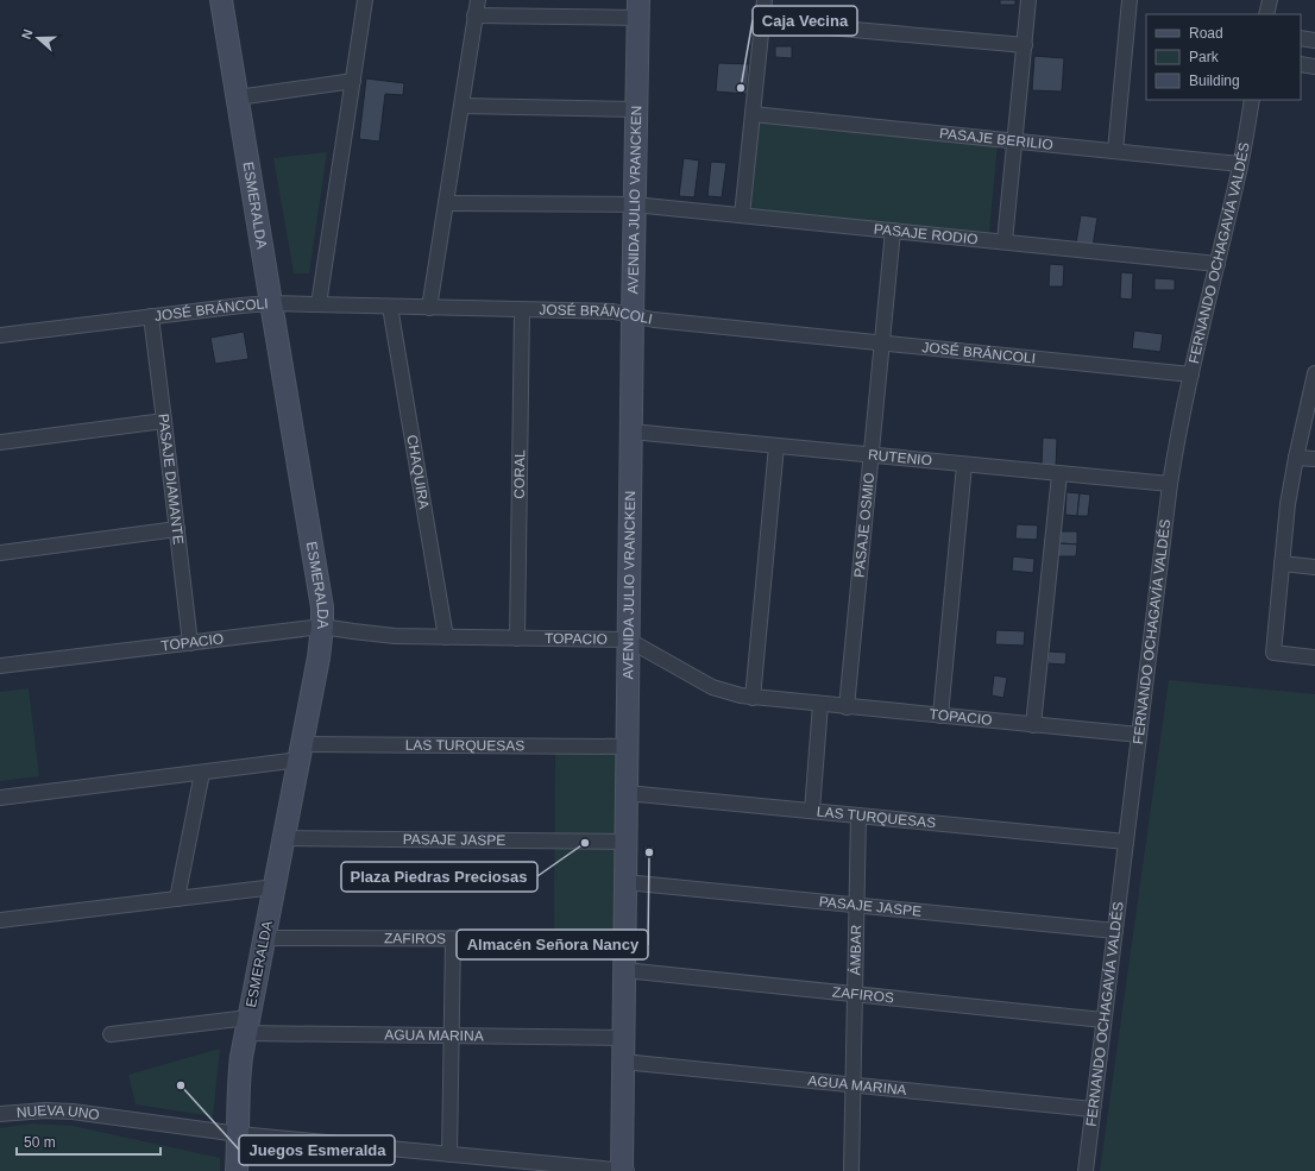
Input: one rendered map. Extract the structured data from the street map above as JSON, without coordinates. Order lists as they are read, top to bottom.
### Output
{
  "streets": {
    "street": [
      "PASAJE BERILIO",
      "AVENIDA JULIO VRANCKEN",
      "ESMERALDA",
      "PASAJE RODIO",
      "FERNANDO OCHAGAVÍA VALDÉS",
      "JOSÉ BRÁNCOLI",
      "RUTENIO",
      "CHAQUIRA",
      "CORAL",
      "PASAJE DIAMANTE",
      "PASAJE OSMIO",
      "TOPACIO",
      "LAS TURQUESAS",
      "PASAJE JASPE",
      "ZAFIROS",
      "ÁMBAR",
      "AGUA MARINA",
      "NUEVA UNO"
    ]
  },
  "crossings": [
    ["PASAJE BERILIO", "FERNANDO OCHAGAVÍA VALDÉS"],
    ["AVENIDA JULIO VRANCKEN", "PASAJE RODIO"],
    ["AVENIDA JULIO VRANCKEN", "JOSÉ BRÁNCOLI"],
    ["AVENIDA JULIO VRANCKEN", "RUTENIO"],
    ["AVENIDA JULIO VRANCKEN", "TOPACIO"],
    ["AVENIDA JULIO VRANCKEN", "LAS TURQUESAS"],
    ["AVENIDA JULIO VRANCKEN", "PASAJE JASPE"],
    ["AVENIDA JULIO VRANCKEN", "ZAFIROS"],
    ["AVENIDA JULIO VRANCKEN", "AGUA MARINA"],
    ["AVENIDA JULIO VRANCKEN", "NUEVA UNO"],
    ["ESMERALDA", "JOSÉ BRÁNCOLI"],
    ["ESMERALDA", "TOPACIO"],
    ["ESMERALDA", "LAS TURQUESAS"],
    ["ESMERALDA", "PASAJE JASPE"],
    ["ESMERALDA", "ZAFIROS"],
    ["ESMERALDA", "AGUA MARINA"],
    ["ESMERALDA", "NUEVA UNO"],
    ["PASAJE RODIO", "FERNANDO OCHAGAVÍA VALDÉS"],
    ["PASAJE RODIO", "PASAJE OSMIO"],
    ["FERNANDO OCHAGAVÍA VALDÉS", "JOSÉ BRÁNCOLI"],
    ["FERNANDO OCHAGAVÍA VALDÉS", "RUTENIO"],
    ["FERNANDO OCHAGAVÍA VALDÉS", "TOPACIO"],
    ["FERNANDO OCHAGAVÍA VALDÉS", "LAS TURQUESAS"],
    ["FERNANDO OCHAGAVÍA VALDÉS", "PASAJE JASPE"],
    ["FERNANDO OCHAGAVÍA VALDÉS", "ZAFIROS"],
    ["FERNANDO OCHAGAVÍA VALDÉS", "AGUA MARINA"],
    ["JOSÉ BRÁNCOLI", "CHAQUIRA"],
    ["JOSÉ BRÁNCOLI", "CORAL"],
    ["JOSÉ BRÁNCOLI", "PASAJE DIAMANTE"],
    ["JOSÉ BRÁNCOLI", "PASAJE OSMIO"],
    ["RUTENIO", "PASAJE OSMIO"],
    ["CHAQUIRA", "TOPACIO"],
    ["CORAL", "TOPACIO"],
    ["PASAJE DIAMANTE", "TOPACIO"],
    ["PASAJE OSMIO", "TOPACIO"],
    ["LAS TURQUESAS", "ÁMBAR"],
    ["PASAJE JASPE", "ÁMBAR"],
    ["ZAFIROS", "ÁMBAR"],
    ["ÁMBAR", "AGUA MARINA"]
  ],
  "places": [
    "Caja Vecina",
    "Plaza Piedras Preciosas",
    "Almacén Señora Nancy",
    "Juegos Esmeralda"
  ],
  "legend": ["Road", "Park", "Building"],
  "scale_bar": "50 m",
  "north": "left"
}
